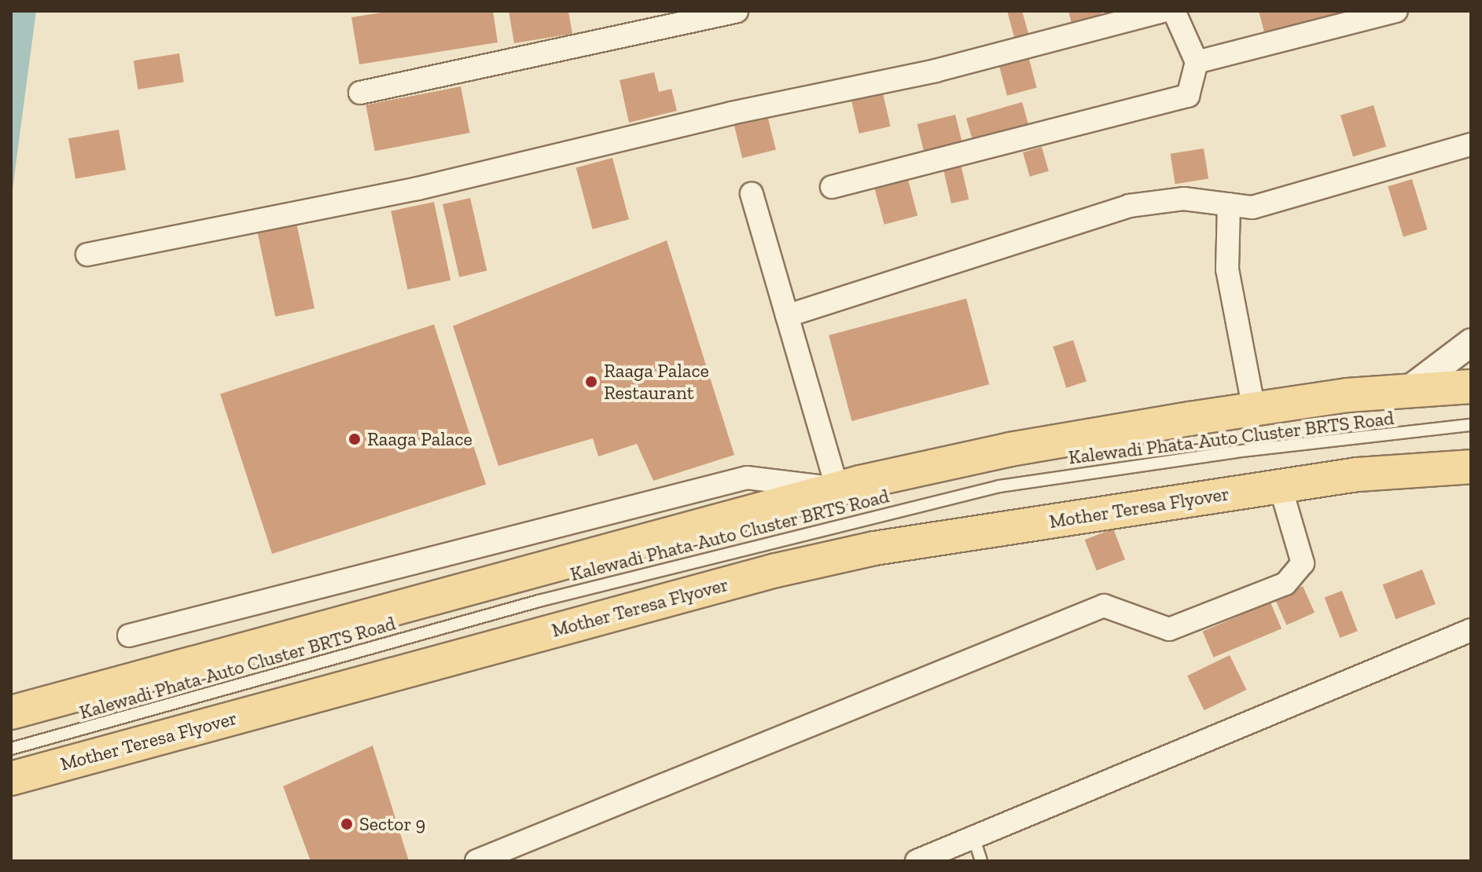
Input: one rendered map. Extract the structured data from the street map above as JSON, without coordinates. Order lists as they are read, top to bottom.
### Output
{
  "streets": {
    "main road": ["Mother Teresa Flyover"],
    "lane": ["Kalewadi Phata-Auto Cluster BRTS Road"]
  },
  "crossings": [
    ["Kalewadi Phata-Auto Cluster BRTS Road", "Mother Teresa Flyover"]
  ],
  "places": ["Raaga Palace Restaurant", "Raaga Palace", "Sector 9"]
}
